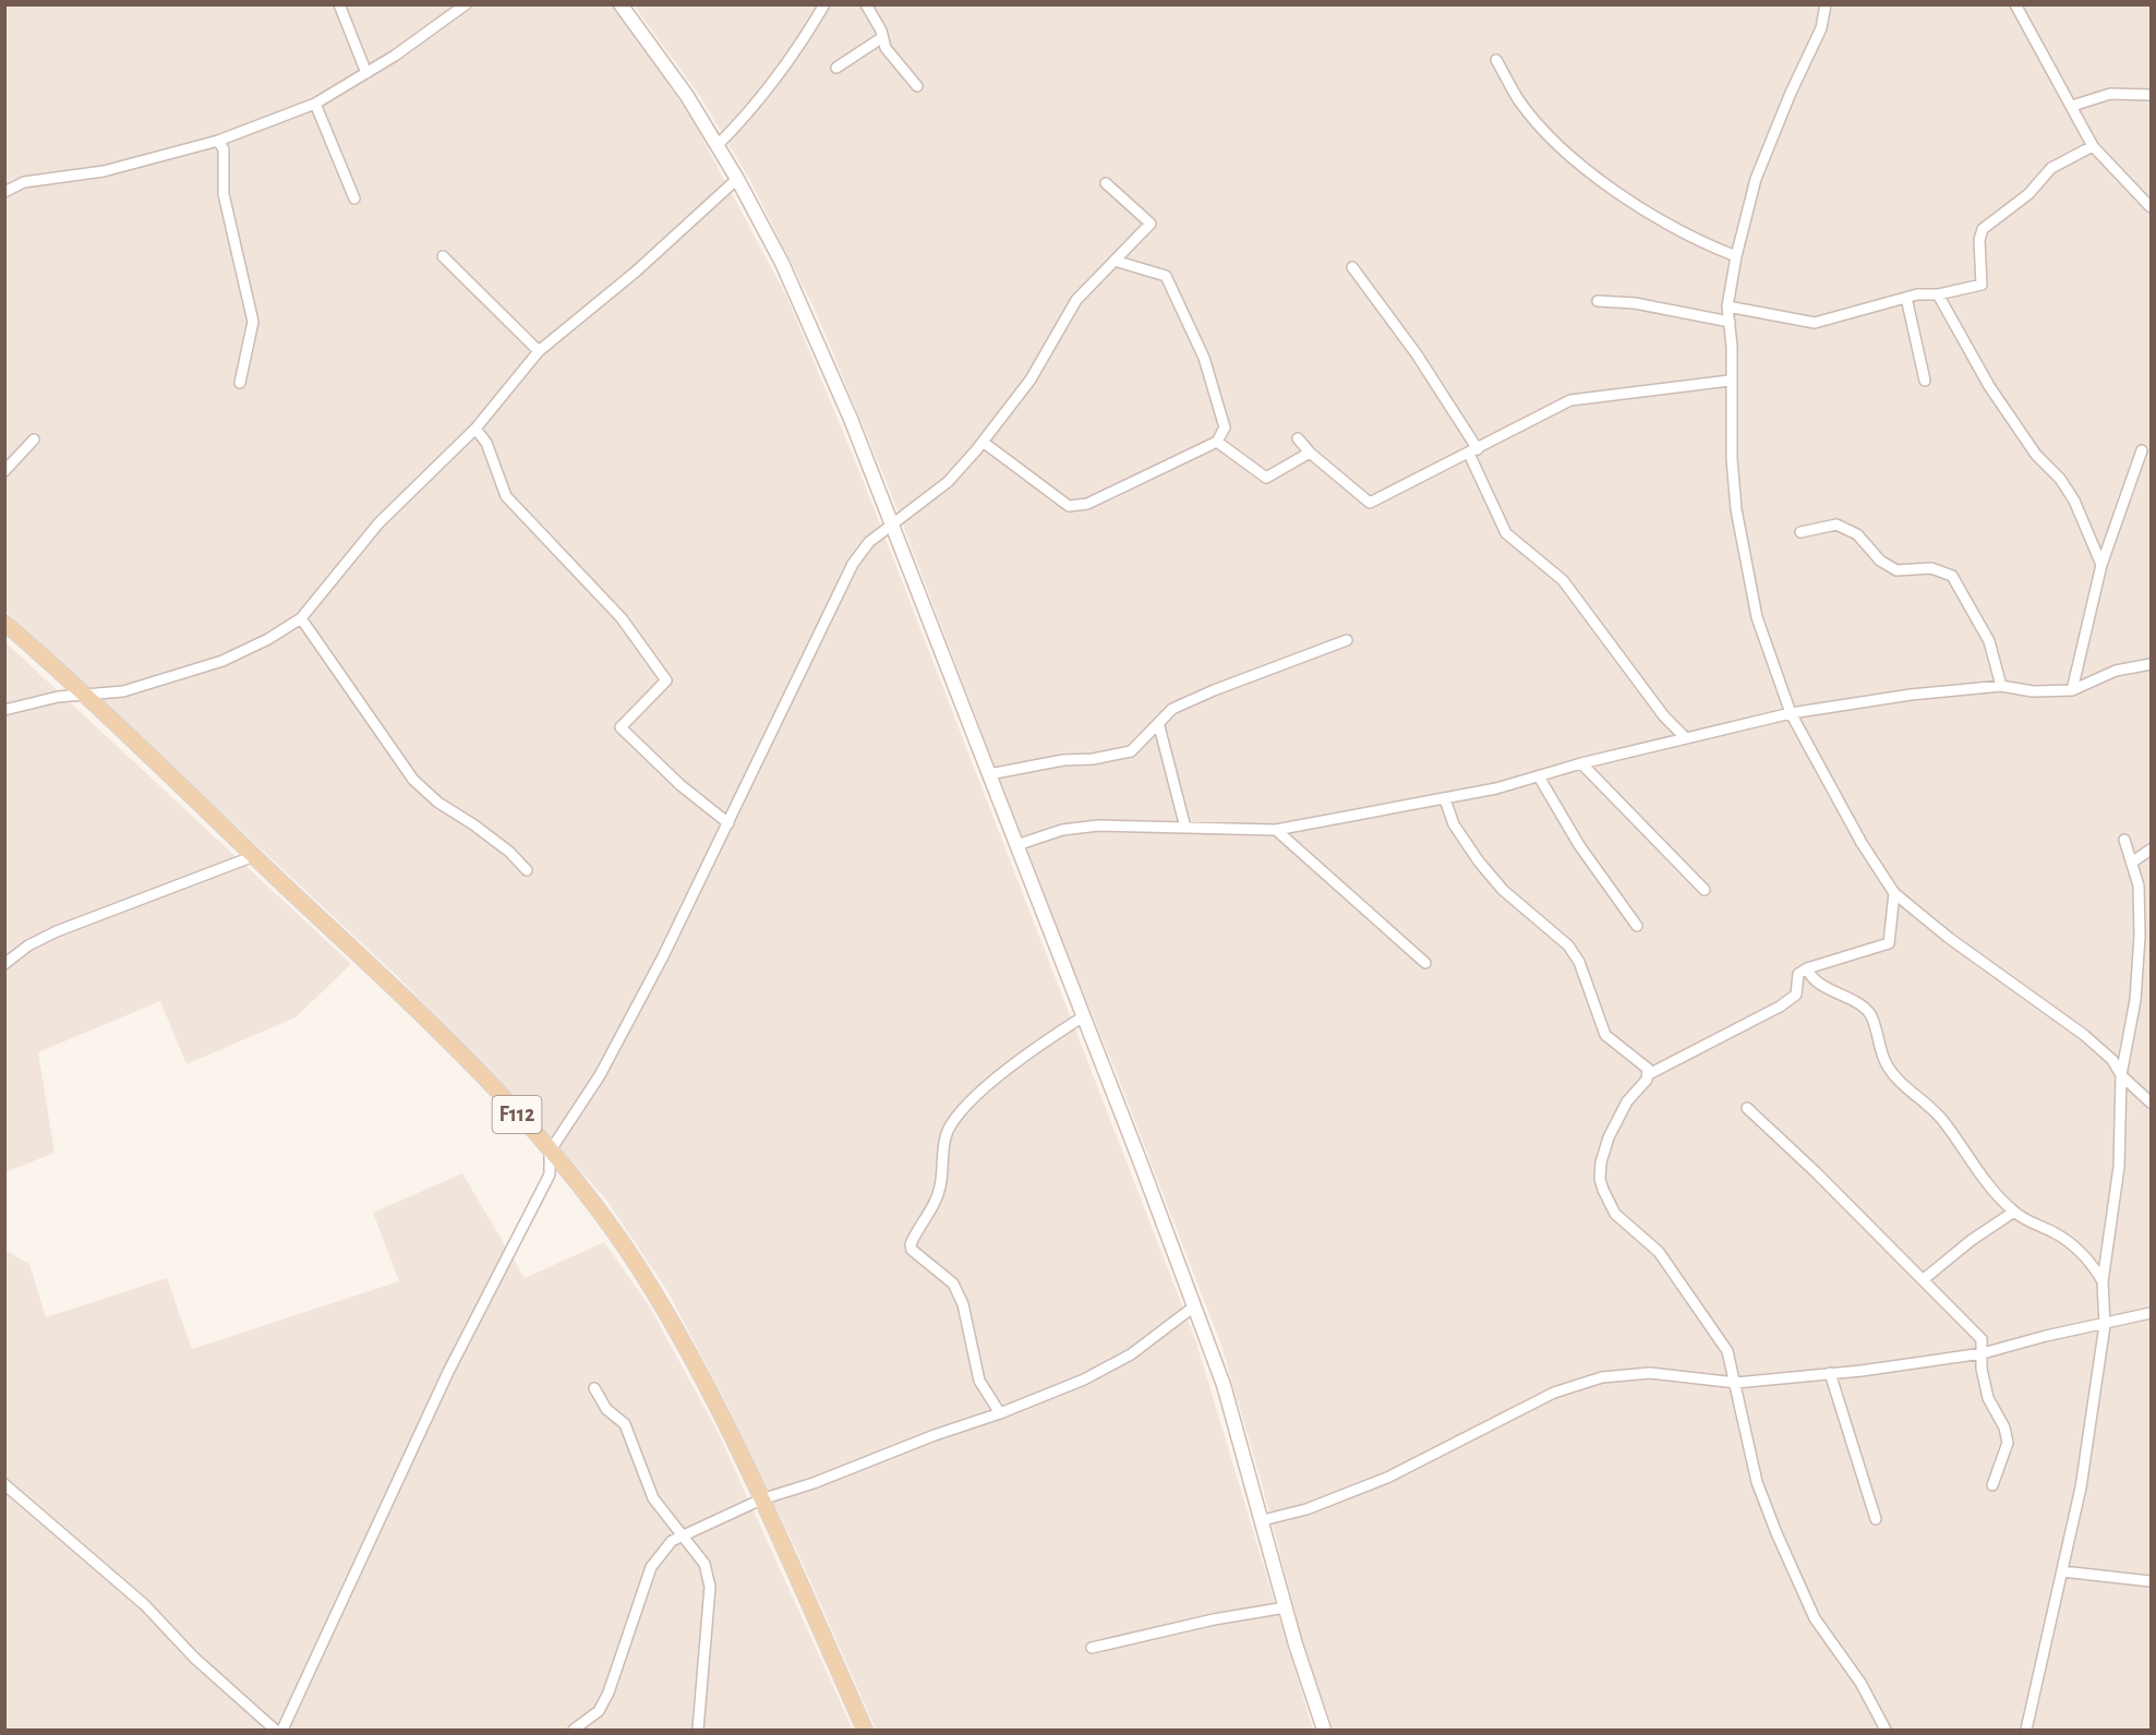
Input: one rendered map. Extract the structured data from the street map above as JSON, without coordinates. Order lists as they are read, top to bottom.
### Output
{
  "streets": {
    "main road": ["F112"]
  }
}
